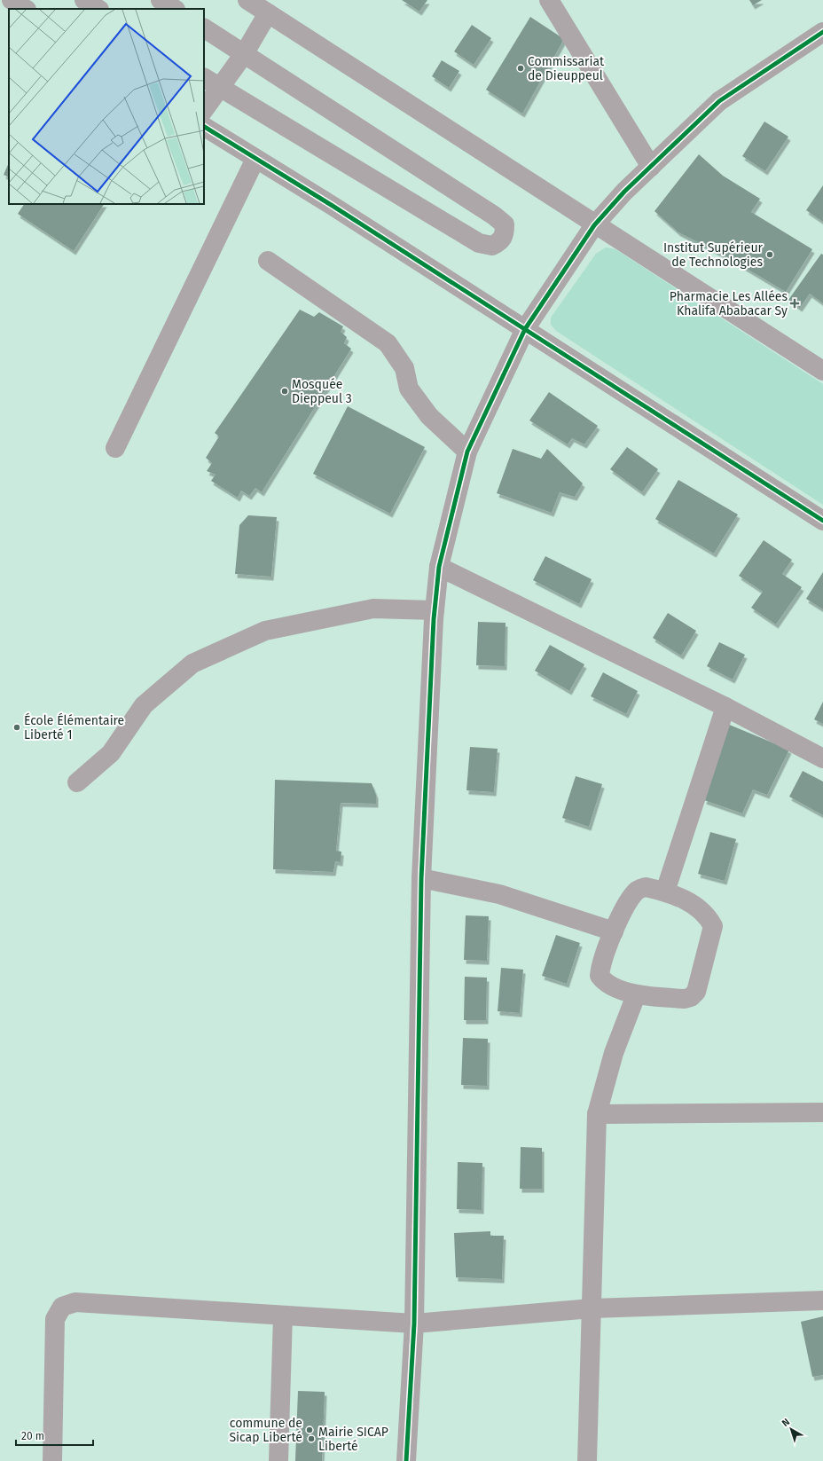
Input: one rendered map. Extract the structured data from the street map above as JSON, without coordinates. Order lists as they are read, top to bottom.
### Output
{
  "places": {
    "other": [
      "Commissariat de Dieuppeul",
      "Institut Supérieur de Technologies",
      "Mosquée Dieppeul 3",
      "École Élémentaire Liberté 1",
      "commune de Sicap Liberté",
      "Mairie SICAP Liberté"
    ],
    "health": ["Pharmacie Les Allées Khalifa Ababacar Sy"]
  },
  "scale_bar": "20 m",
  "north": "top left"
}
